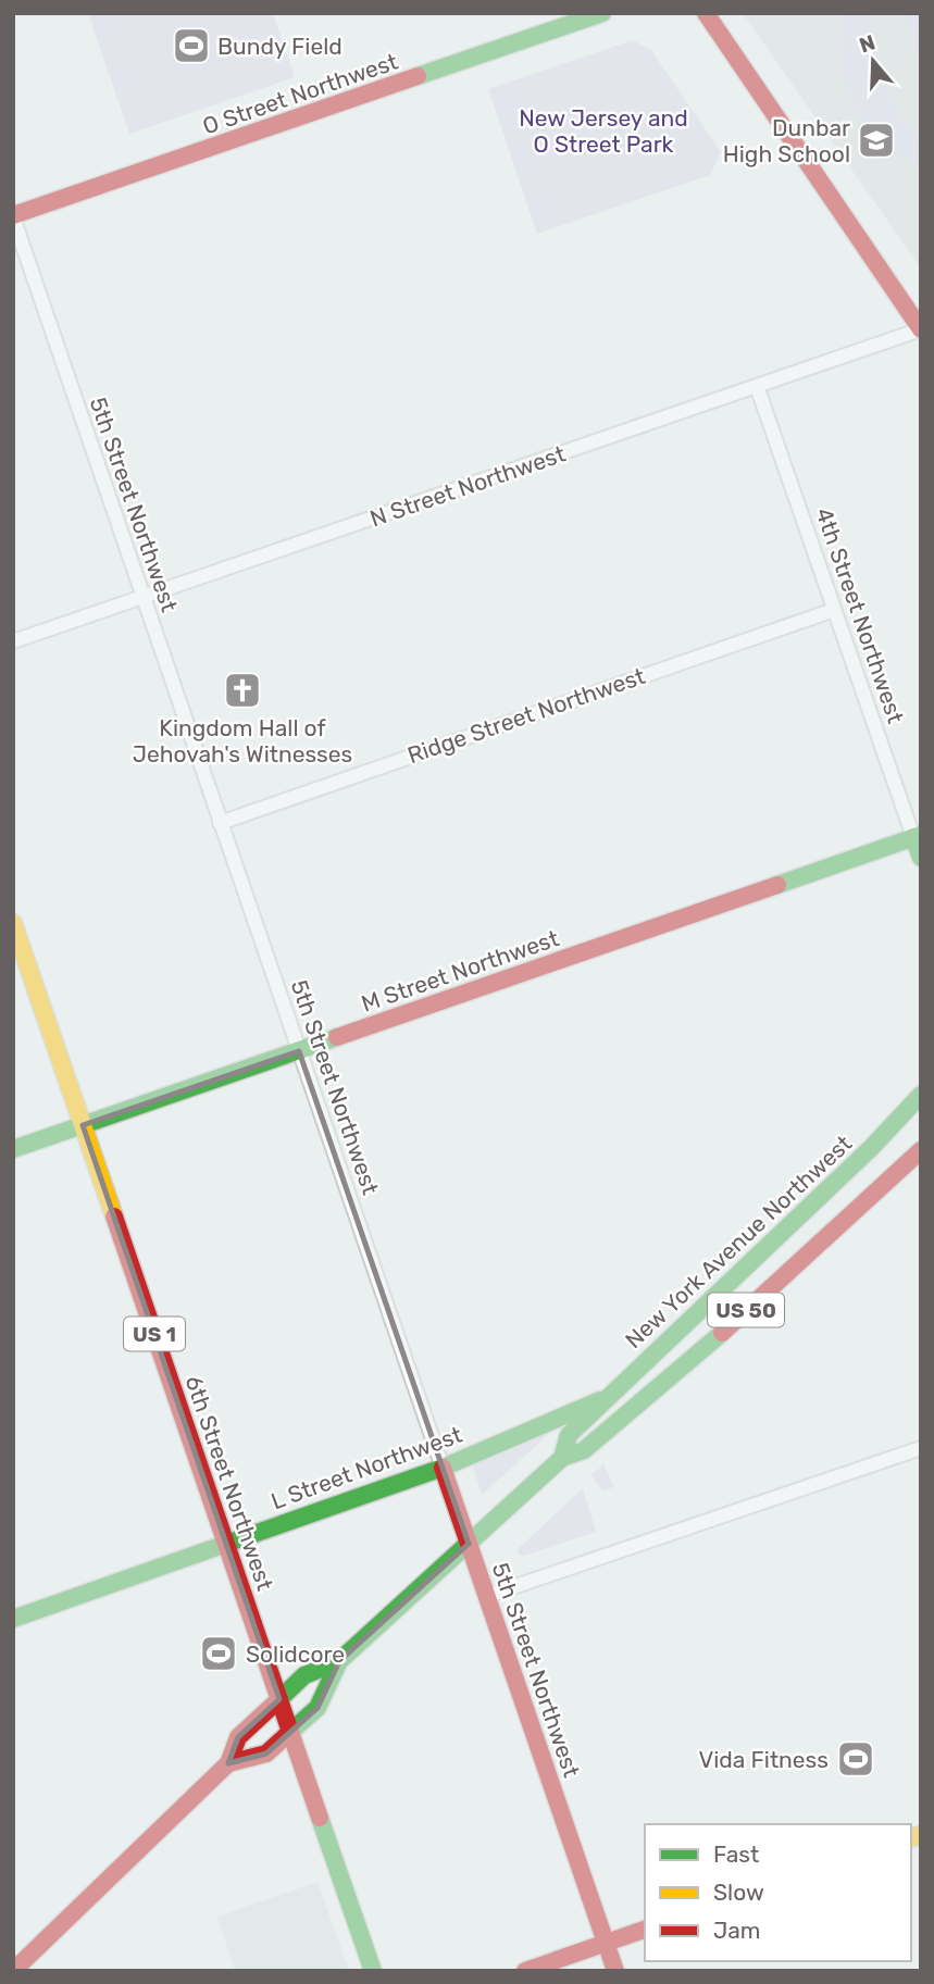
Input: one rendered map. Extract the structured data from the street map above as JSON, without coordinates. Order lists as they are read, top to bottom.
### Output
{
  "streets": {
    "main road": [
      "O Street Northwest",
      "5th Street Northwest",
      "4th Street Northwest",
      "M Street Northwest",
      "New York Avenue Northwest",
      "US 50",
      "US 1",
      "L Street Northwest",
      "6th Street Northwest"
    ],
    "street": ["N Street Northwest", "Ridge Street Northwest"]
  },
  "crossings": [
    ["O Street Northwest", "5th Street Northwest"],
    ["N Street Northwest", "5th Street Northwest"],
    ["N Street Northwest", "4th Street Northwest"],
    ["5th Street Northwest", "Ridge Street Northwest"],
    ["5th Street Northwest", "M Street Northwest"],
    ["5th Street Northwest", "New York Avenue Northwest"],
    ["5th Street Northwest", "L Street Northwest"],
    ["4th Street Northwest", "Ridge Street Northwest"],
    ["4th Street Northwest", "M Street Northwest"],
    ["M Street Northwest", "6th Street Northwest"],
    ["New York Avenue Northwest", "L Street Northwest"],
    ["New York Avenue Northwest", "6th Street Northwest"],
    ["L Street Northwest", "6th Street Northwest"]
  ],
  "parks": ["New Jersey and O Street Park"],
  "places": {
    "sports": ["Bundy Field", "Solidcore", "Vida Fitness"],
    "school or university": ["Dunbar High School"],
    "church": ["Kingdom Hall of Jehovah's Witnesses"]
  },
  "legend": ["Fast", "Slow", "Jam"],
  "north": "top"
}
